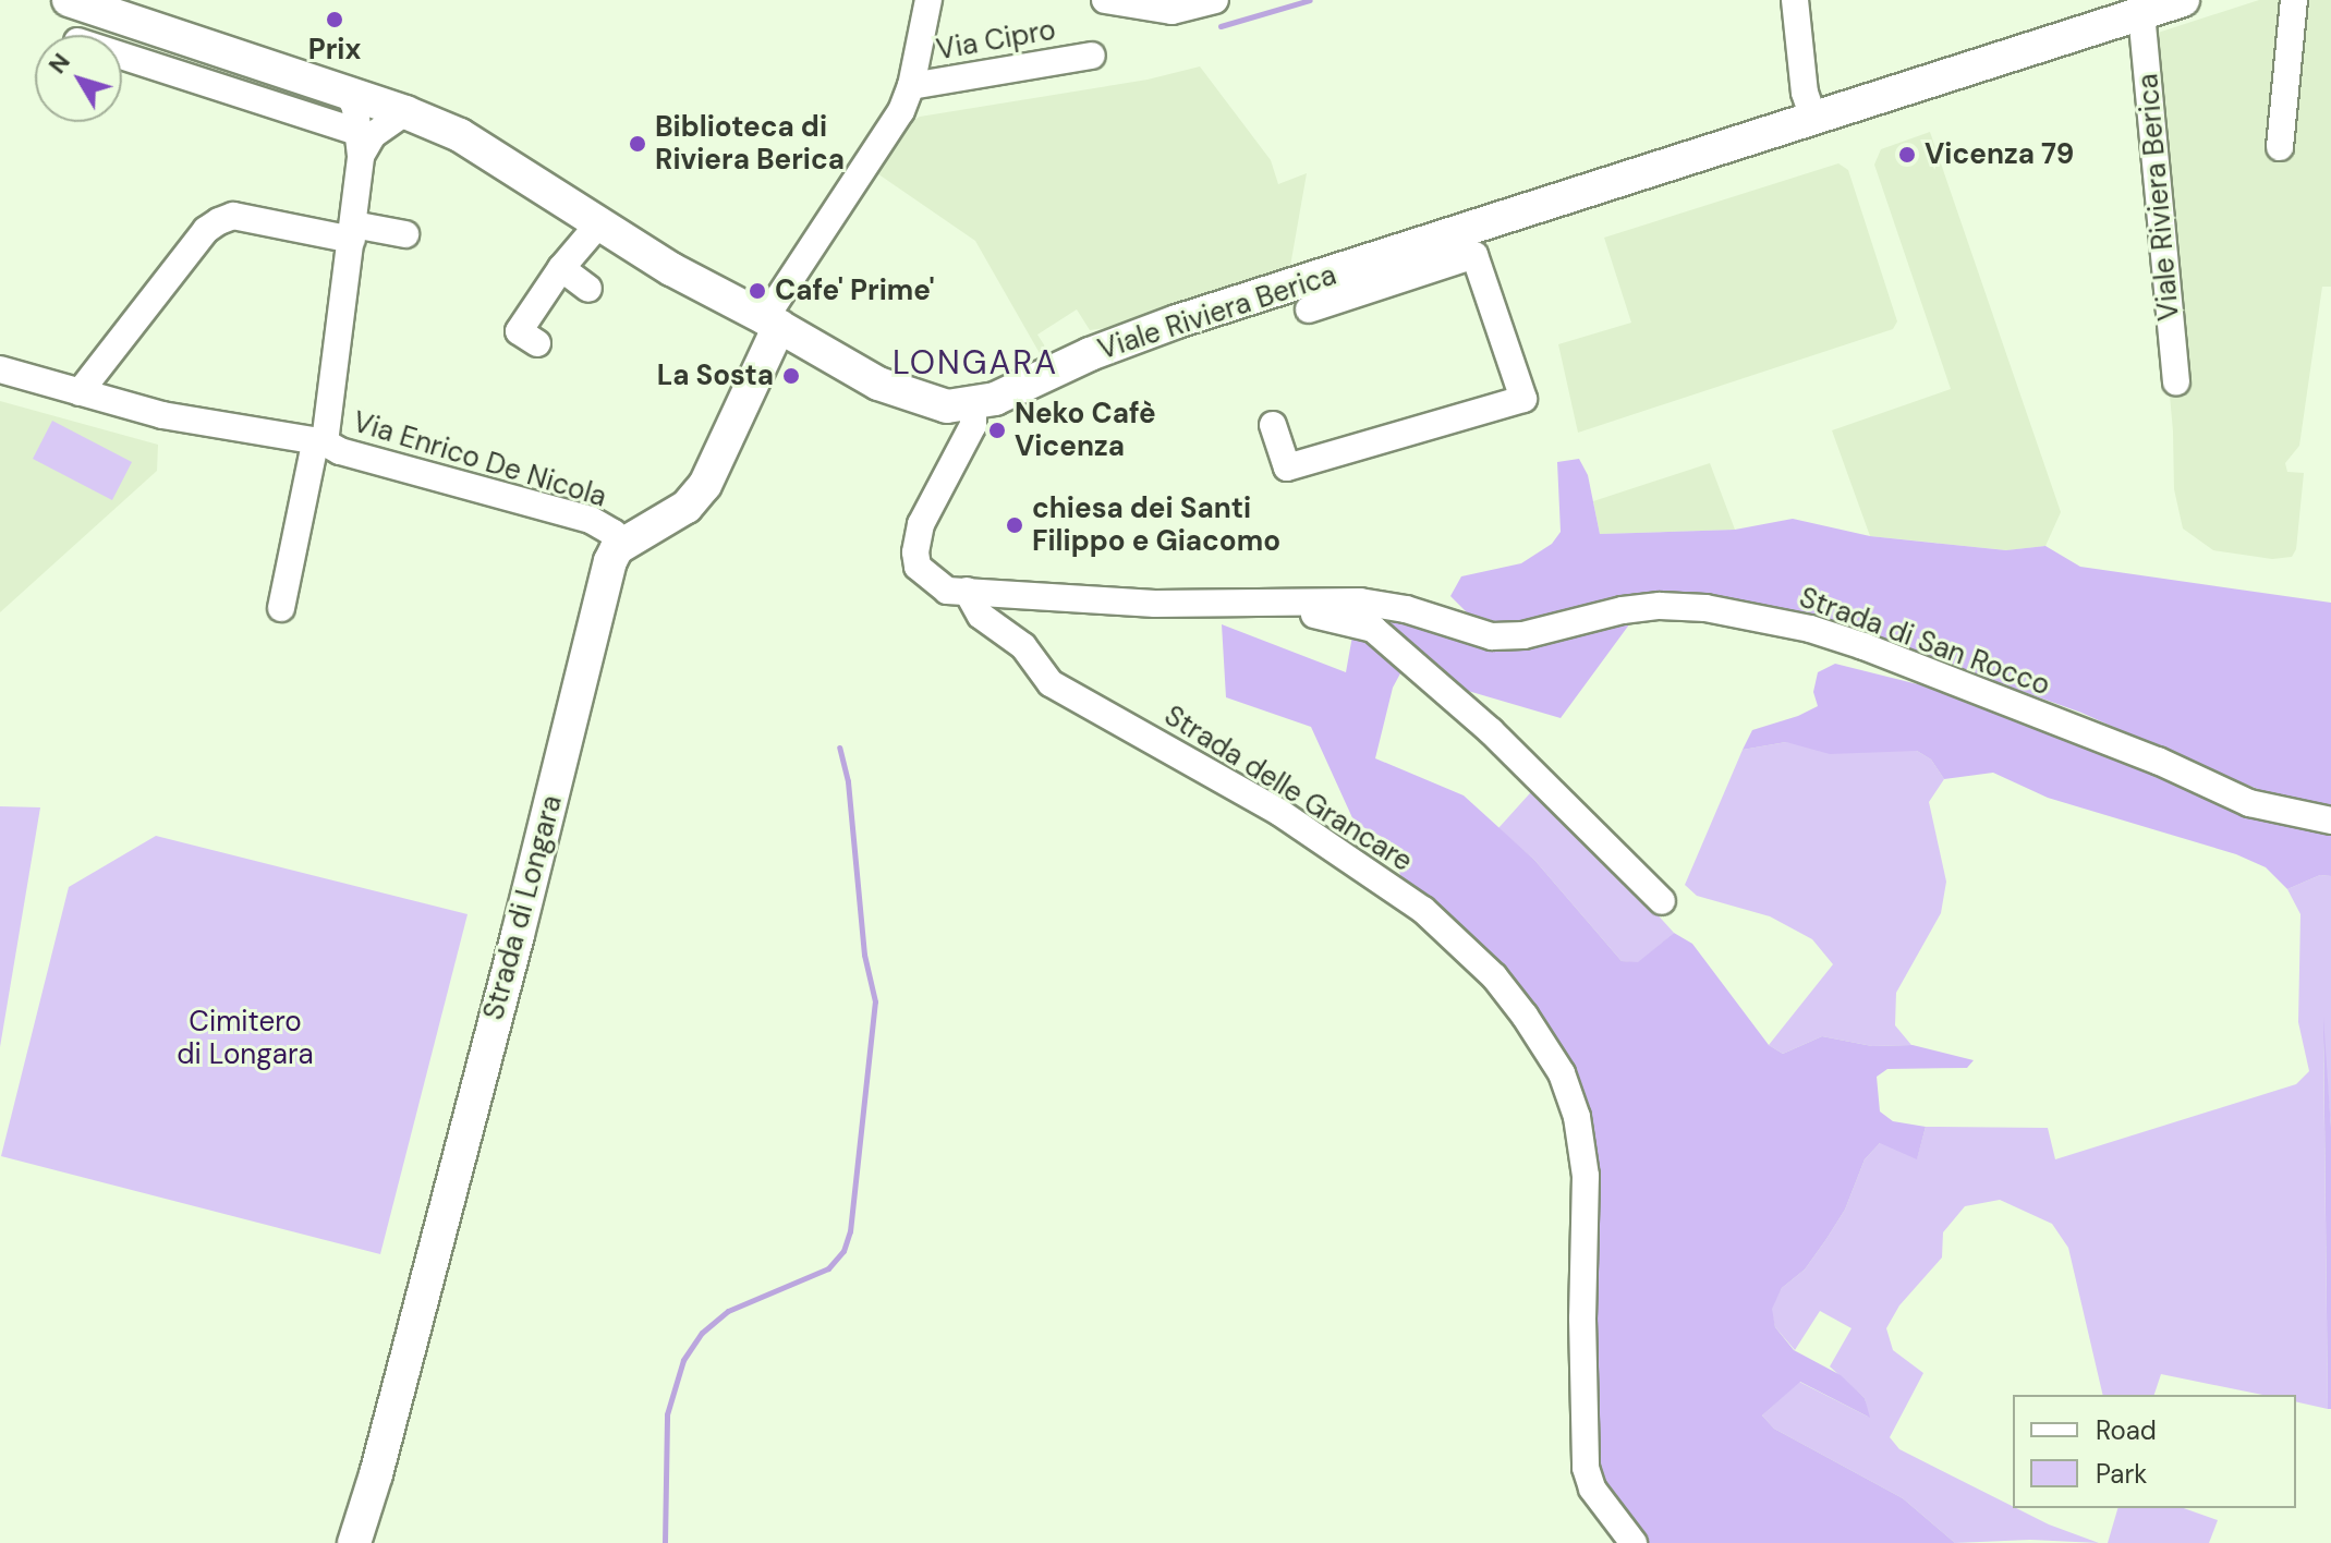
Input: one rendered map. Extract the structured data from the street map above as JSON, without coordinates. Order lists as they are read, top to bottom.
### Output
{
  "streets": {
    "main road": ["Viale Riviera Berica", "Strada di Longara"],
    "street": [
      "Via Cipro",
      "Via Enrico De Nicola",
      "Strada di San Rocco",
      "Strada delle Grancare"
    ]
  },
  "crossings": [
    ["Via Cipro", "Viale Riviera Berica"],
    ["Via Enrico De Nicola", "Strada di Longara"],
    ["Strada di San Rocco", "Strada delle Grancare"]
  ],
  "districts": ["LONGARA"],
  "parks": ["Cimitero di Longara"],
  "places": [
    "Prix",
    "Biblioteca di Riviera Berica",
    "Vicenza 79",
    "Cafe' Prime'",
    "La Sosta",
    "Neko Cafè Vicenza",
    "chiesa dei Santi Filippo e Giacomo"
  ],
  "legend": ["Road", "Park"],
  "north": "top left"
}
